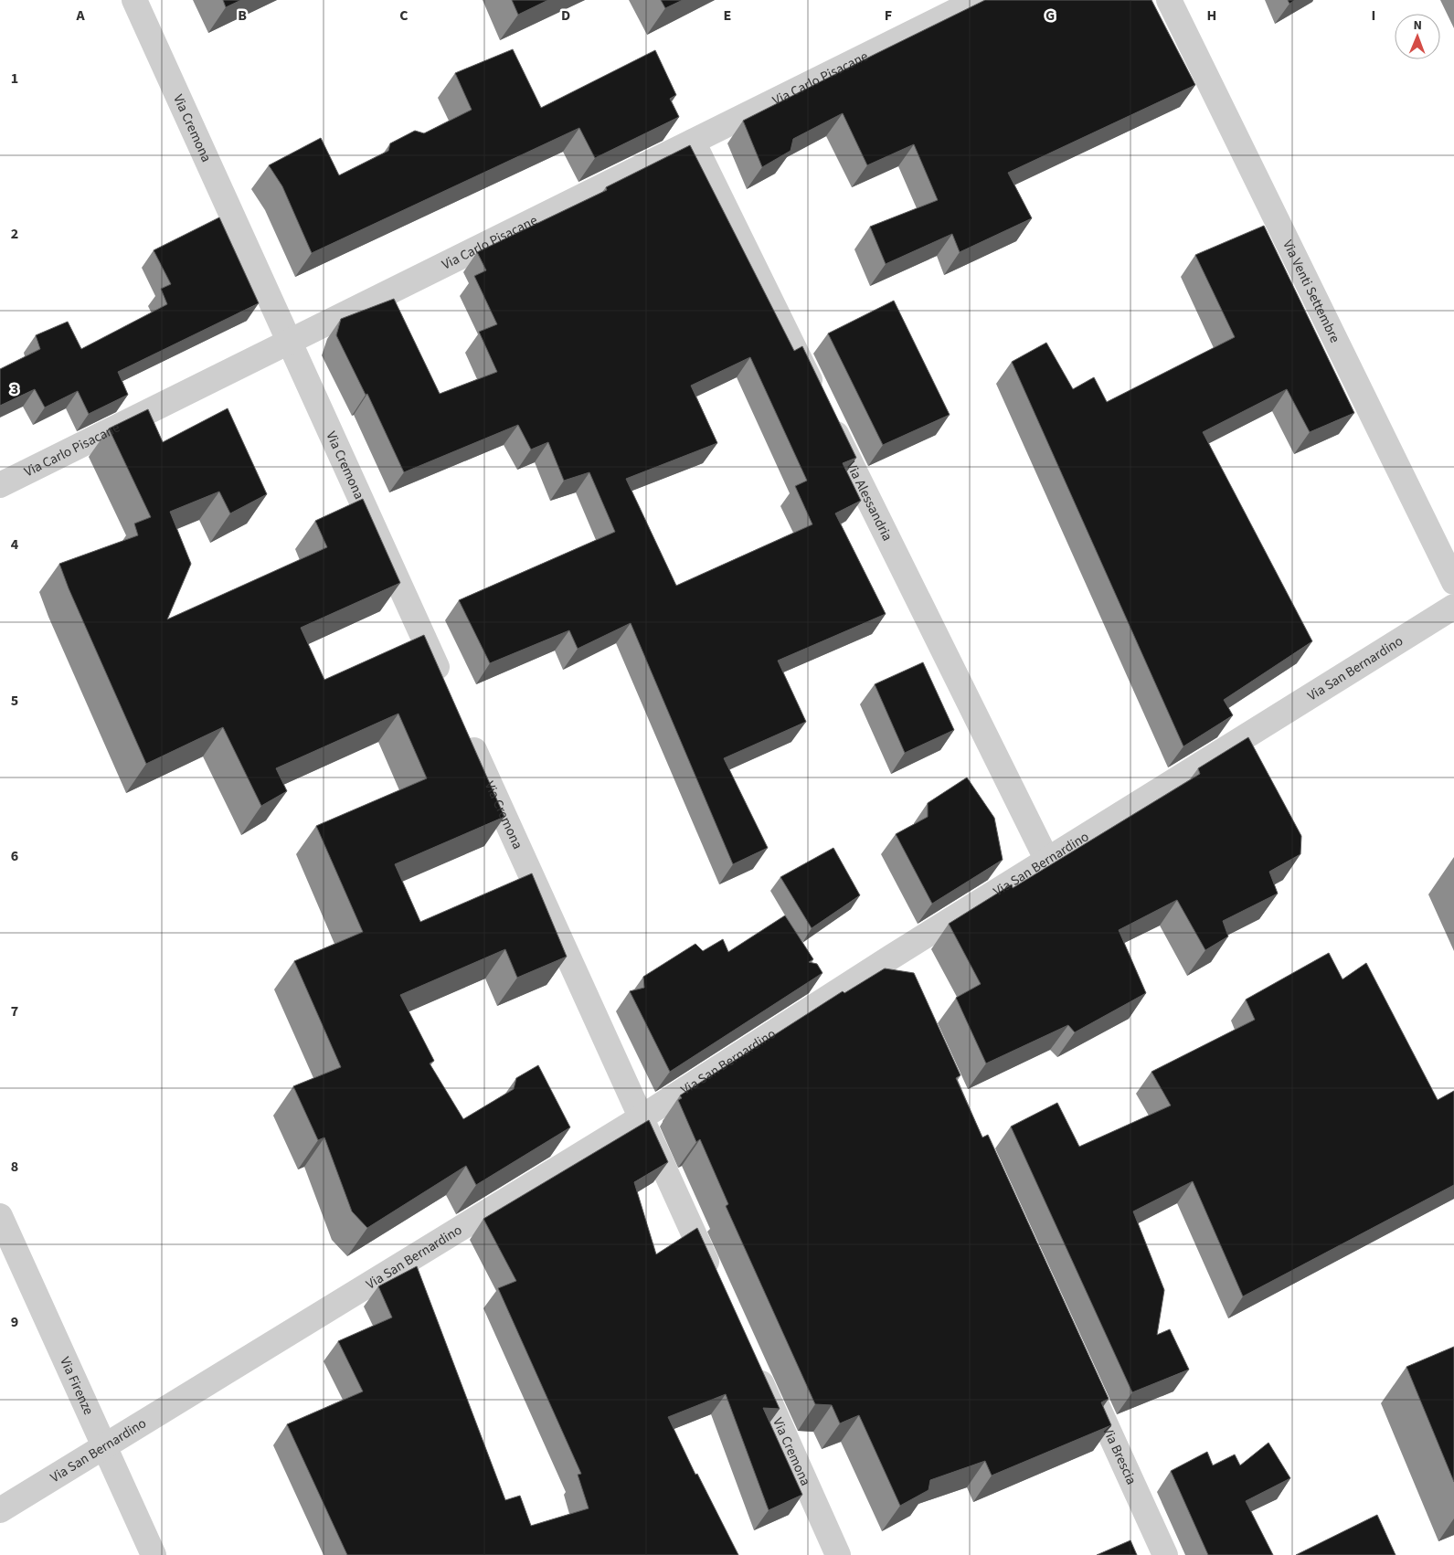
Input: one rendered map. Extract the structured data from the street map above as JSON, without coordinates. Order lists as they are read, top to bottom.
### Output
{
  "streets": {
    "street": [
      "Via Carlo Pisacane",
      "Via Cremona",
      "Via Venti Settembre",
      "Via Alessandria",
      "Via San Bernardino",
      "Via Firenze",
      "Via Brescia"
    ]
  },
  "crossings": [
    ["Via Carlo Pisacane", "Via Cremona"],
    ["Via Carlo Pisacane", "Via Alessandria"],
    ["Via Cremona", "Via San Bernardino"],
    ["Via Alessandria", "Via San Bernardino"],
    ["Via San Bernardino", "Via Firenze"]
  ],
  "north": "top",
  "grid": {
    "columns": [
      "A",
      "B",
      "C",
      "D",
      "E",
      "F",
      "G",
      "H",
      "I"
    ],
    "rows": [
      "1",
      "2",
      "3",
      "4",
      "5",
      "6",
      "7",
      "8",
      "9"
    ]
  }
}
